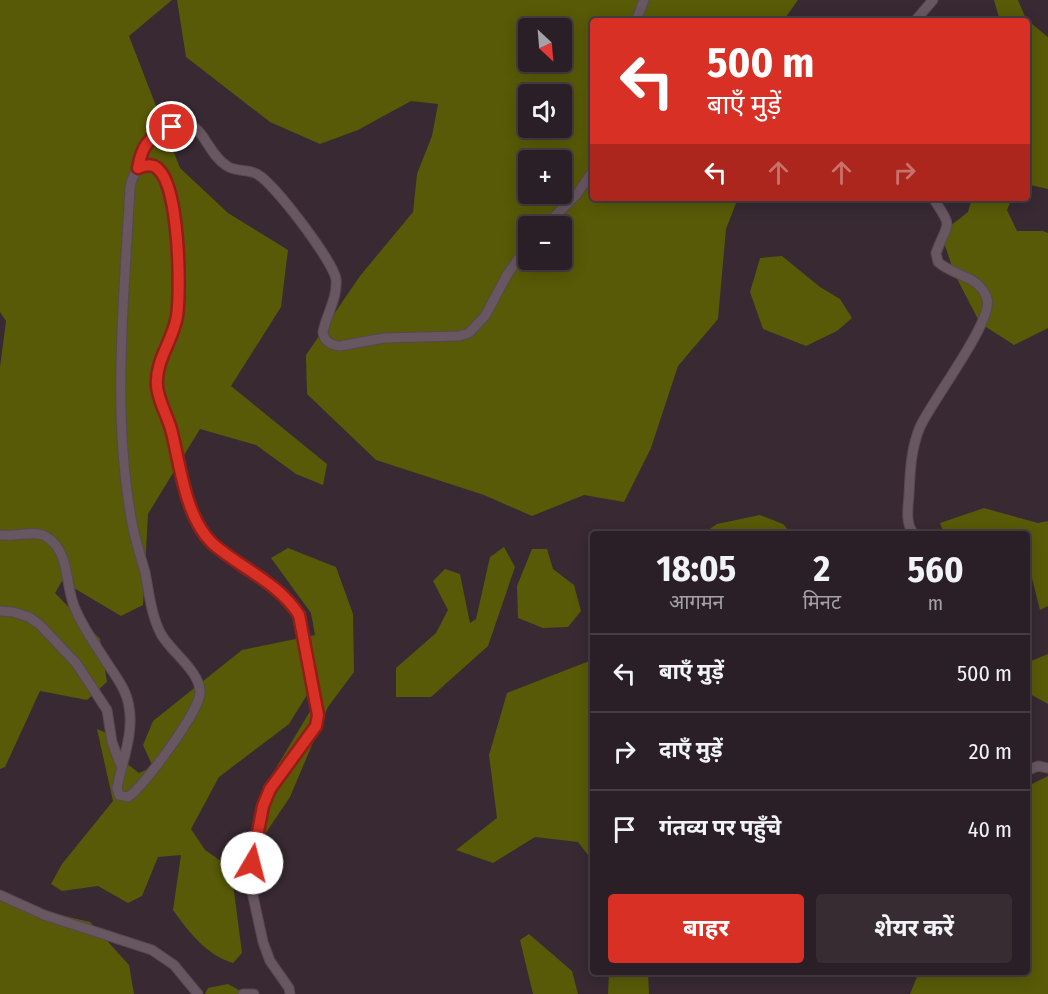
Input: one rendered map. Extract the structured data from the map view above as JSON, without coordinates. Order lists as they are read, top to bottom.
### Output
{
  "north": "bottom right",
  "page": {
    "map_buttons": ["+", "−"],
    "turn": ["500 m", "बाएँ मुड़ें"],
    "eta": [
      "18:05",
      "आगमन",
      "2",
      "मिनट",
      "560",
      "m"
    ],
    "list": [
      {
        "name": "बाएँ मुड़ें",
        "value": "500 m"
      },
      {
        "name": "दाएँ मुड़ें",
        "value": "20 m"
      },
      {
        "name": "गंतव्य पर पहुँचे",
        "value": "40 m"
      }
    ],
    "buttons": ["बाहर", "शेयर करें"]
  }
}
